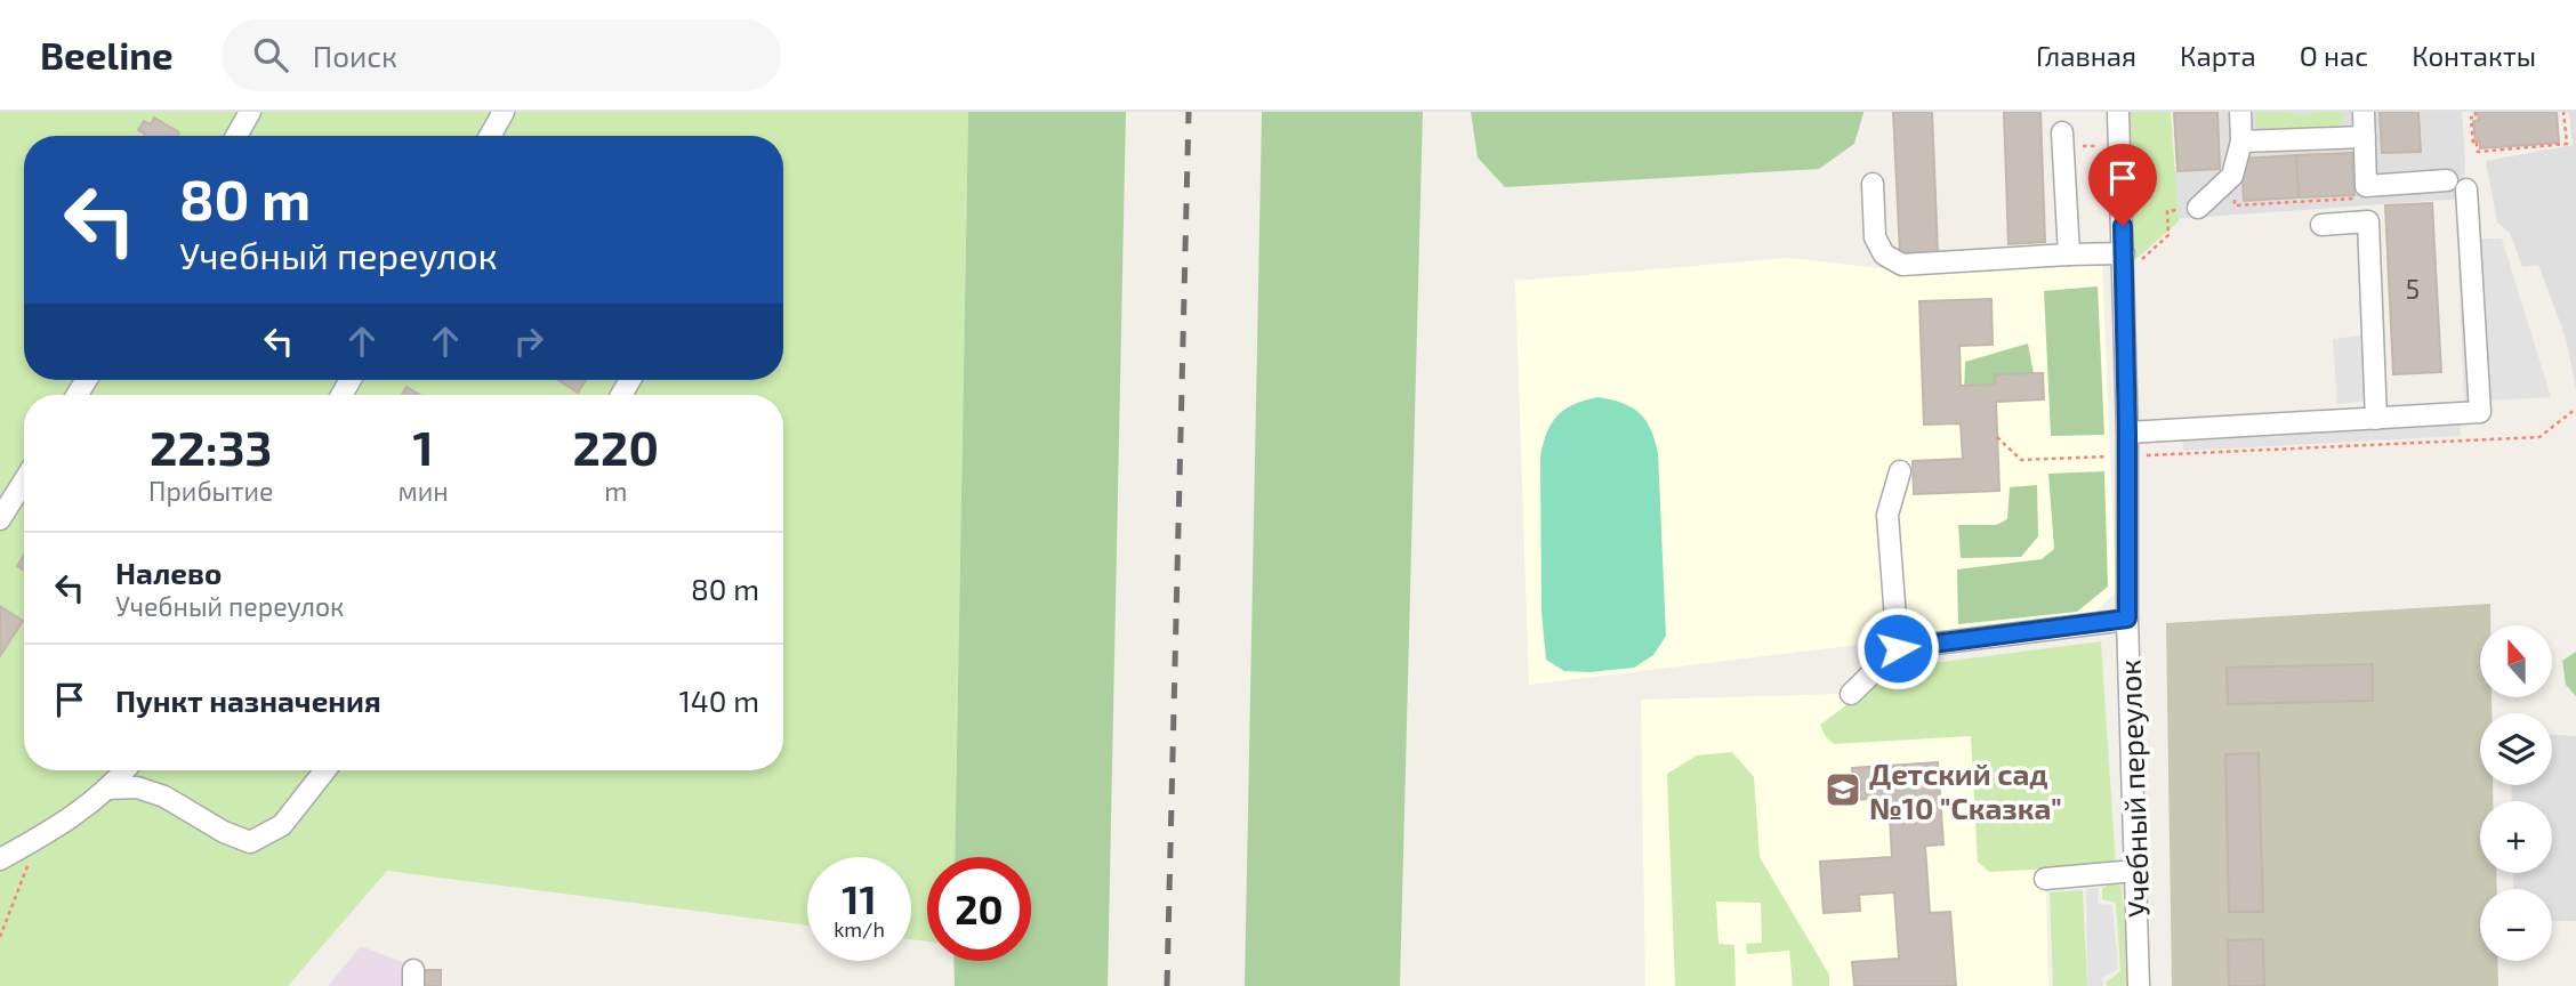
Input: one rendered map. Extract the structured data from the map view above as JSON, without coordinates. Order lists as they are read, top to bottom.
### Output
{
  "streets": {
    "street": ["Учебный переулок"]
  },
  "places": {
    "school or university": ["Детский сад №10 \"Сказка\""]
  },
  "house_numbers": ["5"],
  "north": "top",
  "page": {
    "header": "Beeline",
    "search": "Поиск",
    "nav": [
      "Главная",
      "Карта",
      "О нас",
      "Контакты"
    ],
    "turn": ["80 m", "Учебный переулок"],
    "eta": [
      "22:33",
      "Прибытие",
      "1",
      "мин",
      "220",
      "m"
    ],
    "list": [
      {
        "name": "Налево",
        "note": "Учебный переулок",
        "value": "80 m"
      },
      {
        "name": "Пункт назначения",
        "value": "140 m"
      }
    ],
    "map_buttons": ["+", "−"],
    "speed": "11 km/h",
    "limit": "20"
  }
}
